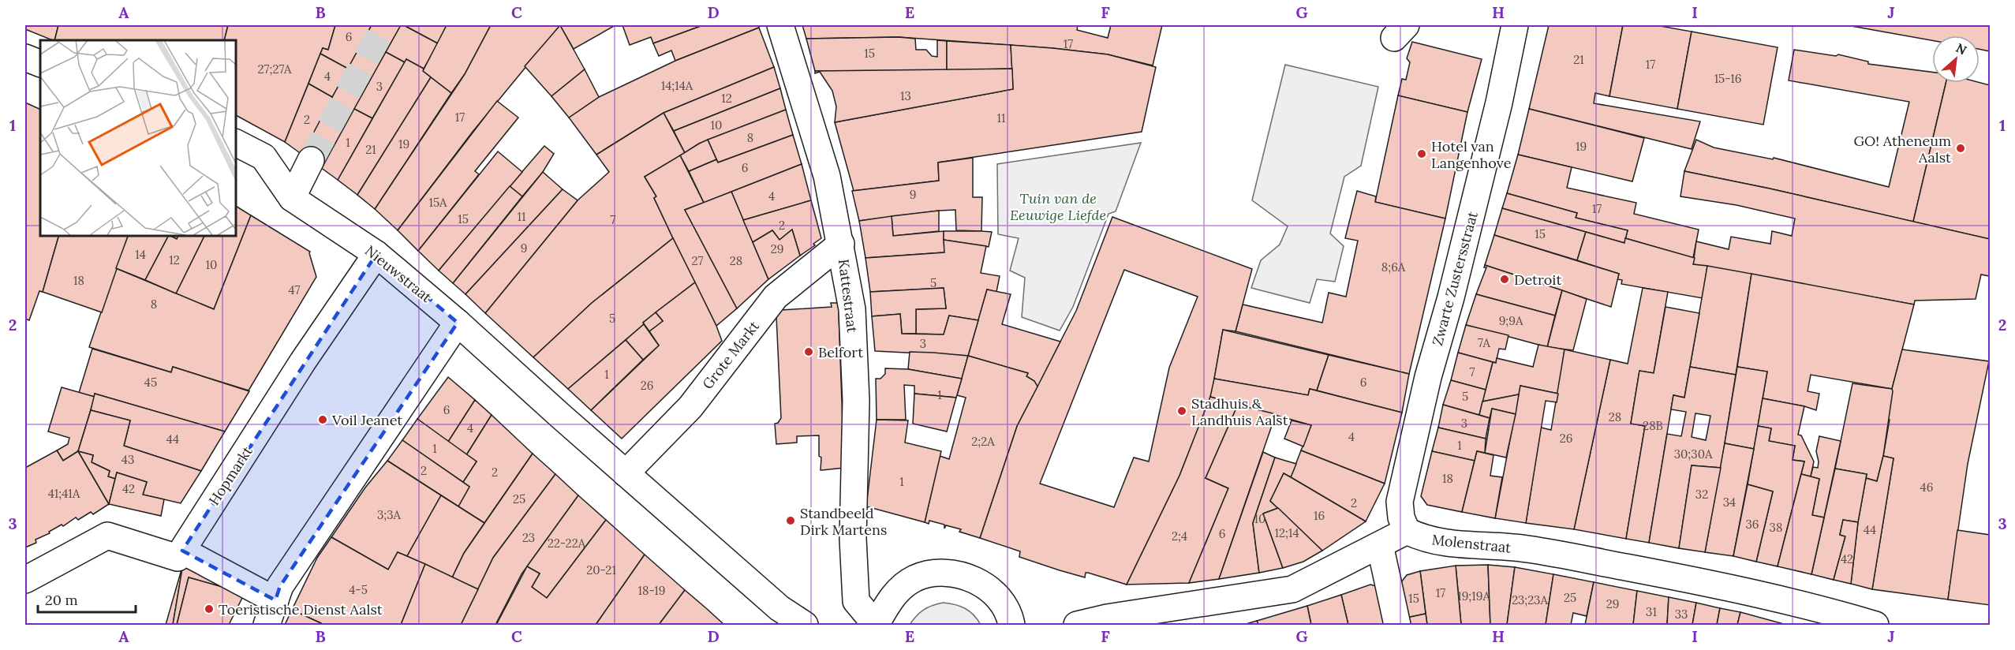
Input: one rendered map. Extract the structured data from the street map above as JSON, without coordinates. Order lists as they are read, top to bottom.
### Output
{
  "streets": {
    "street": [
      "Nieuwstraat",
      "Zwarte Zustersstraat",
      "Kattestraat",
      "Grote Markt",
      "Hopmarkt",
      "Molenstraat"
    ]
  },
  "crossings": [
    ["Nieuwstraat", "Grote Markt"],
    ["Nieuwstraat", "Hopmarkt"],
    ["Zwarte Zustersstraat", "Molenstraat"],
    ["Kattestraat", "Grote Markt"]
  ],
  "parks": ["Tuin van de Eeuwige Liefde"],
  "places": [
    "GO! Atheneum Aalst",
    "Hotel van Langenhove",
    "Detroit",
    "Belfort",
    "Stadhuis & Landhuis Aalst",
    "Voil Jeanet",
    "Standbeeld Dirk Martens",
    "Toeristische Dienst Aalst"
  ],
  "house_numbers": [
    "6",
    "17",
    "15",
    "21",
    "17",
    "27;27A",
    "4",
    "15-16",
    "14;14A",
    "3",
    "13",
    "12",
    "17",
    "11",
    "2",
    "10",
    "8",
    "1",
    "19",
    "19",
    "21",
    "6",
    "9",
    "4",
    "15A",
    "17",
    "11",
    "15",
    "7",
    "2",
    "15",
    "9",
    "29",
    "14",
    "12",
    "27",
    "28",
    "10",
    "8;6A",
    "18",
    "5",
    "47",
    "8",
    "5",
    "9;9A",
    "7A",
    "3",
    "7",
    "1",
    "45",
    "6",
    "26",
    "1",
    "5",
    "6",
    "28",
    "3",
    "28B",
    "4",
    "4",
    "26",
    "44",
    "2;2A",
    "1",
    "1",
    "30;30A",
    "43",
    "2",
    "2",
    "18",
    "1",
    "46",
    "42",
    "41;41A",
    "32",
    "25",
    "34",
    "2",
    "3;3A",
    "16",
    "10",
    "36",
    "38",
    "44",
    "12;14",
    "6",
    "2;4",
    "23",
    "22-22A",
    "42",
    "20-21",
    "4-5",
    "18-19",
    "17",
    "19;19A",
    "25",
    "15",
    "23;23A",
    "29",
    "31",
    "33"
  ],
  "scale_bar": "20 m",
  "north": "top right",
  "grid": {
    "columns": [
      "A",
      "B",
      "C",
      "D",
      "E",
      "F",
      "G",
      "H",
      "I",
      "J"
    ],
    "rows": ["1", "2", "3"]
  }
}
